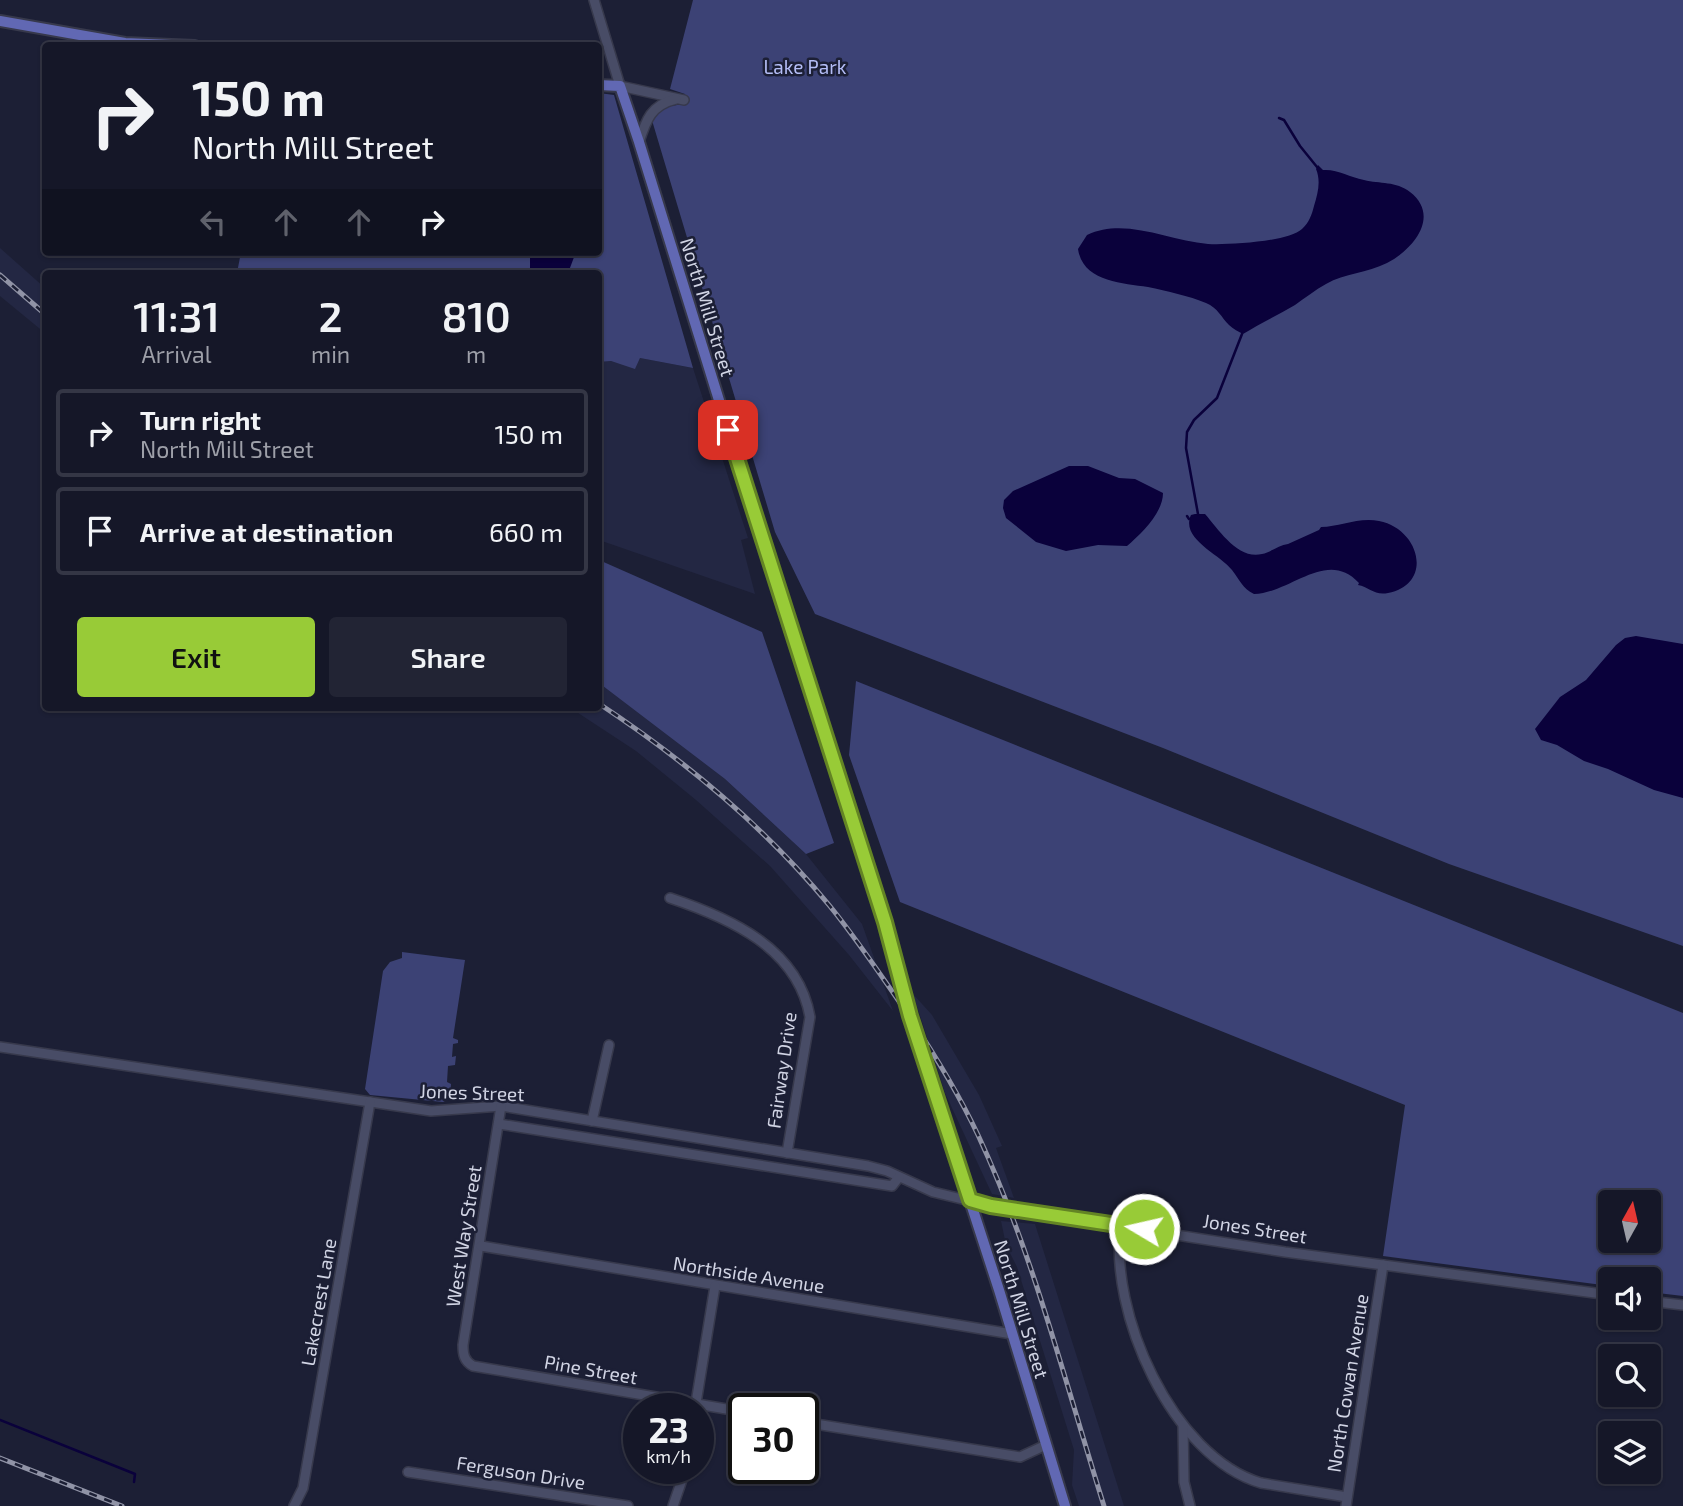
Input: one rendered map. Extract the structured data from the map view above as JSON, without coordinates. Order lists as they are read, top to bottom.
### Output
{
  "streets": {
    "main road": ["North Mill Street"],
    "street": [
      "Fairway Drive",
      "Jones Street",
      "West Way Street",
      "Northside Avenue",
      "Lakecrest Lane",
      "Pine Street",
      "North Cowan Avenue",
      "Ferguson Drive"
    ]
  },
  "crossings": [
    ["North Mill Street", "Jones Street"],
    ["North Mill Street", "Northside Avenue"],
    ["Fairway Drive", "Jones Street"],
    ["Jones Street", "West Way Street"],
    ["Jones Street", "Lakecrest Lane"],
    ["Jones Street", "North Cowan Avenue"],
    ["West Way Street", "Northside Avenue"],
    ["West Way Street", "Pine Street"]
  ],
  "parks": ["Lake Park"],
  "north": "top",
  "page": {
    "turn": ["150 m", "North Mill Street"],
    "eta": [
      "11:31",
      "Arrival",
      "2",
      "min",
      "810",
      "m"
    ],
    "list": [
      {
        "name": "Turn right",
        "note": "North Mill Street",
        "value": "150 m"
      },
      {
        "name": "Arrive at destination",
        "value": "660 m"
      }
    ],
    "buttons": ["Exit", "Share"],
    "speed": "23 km/h",
    "limit": "30"
  }
}
